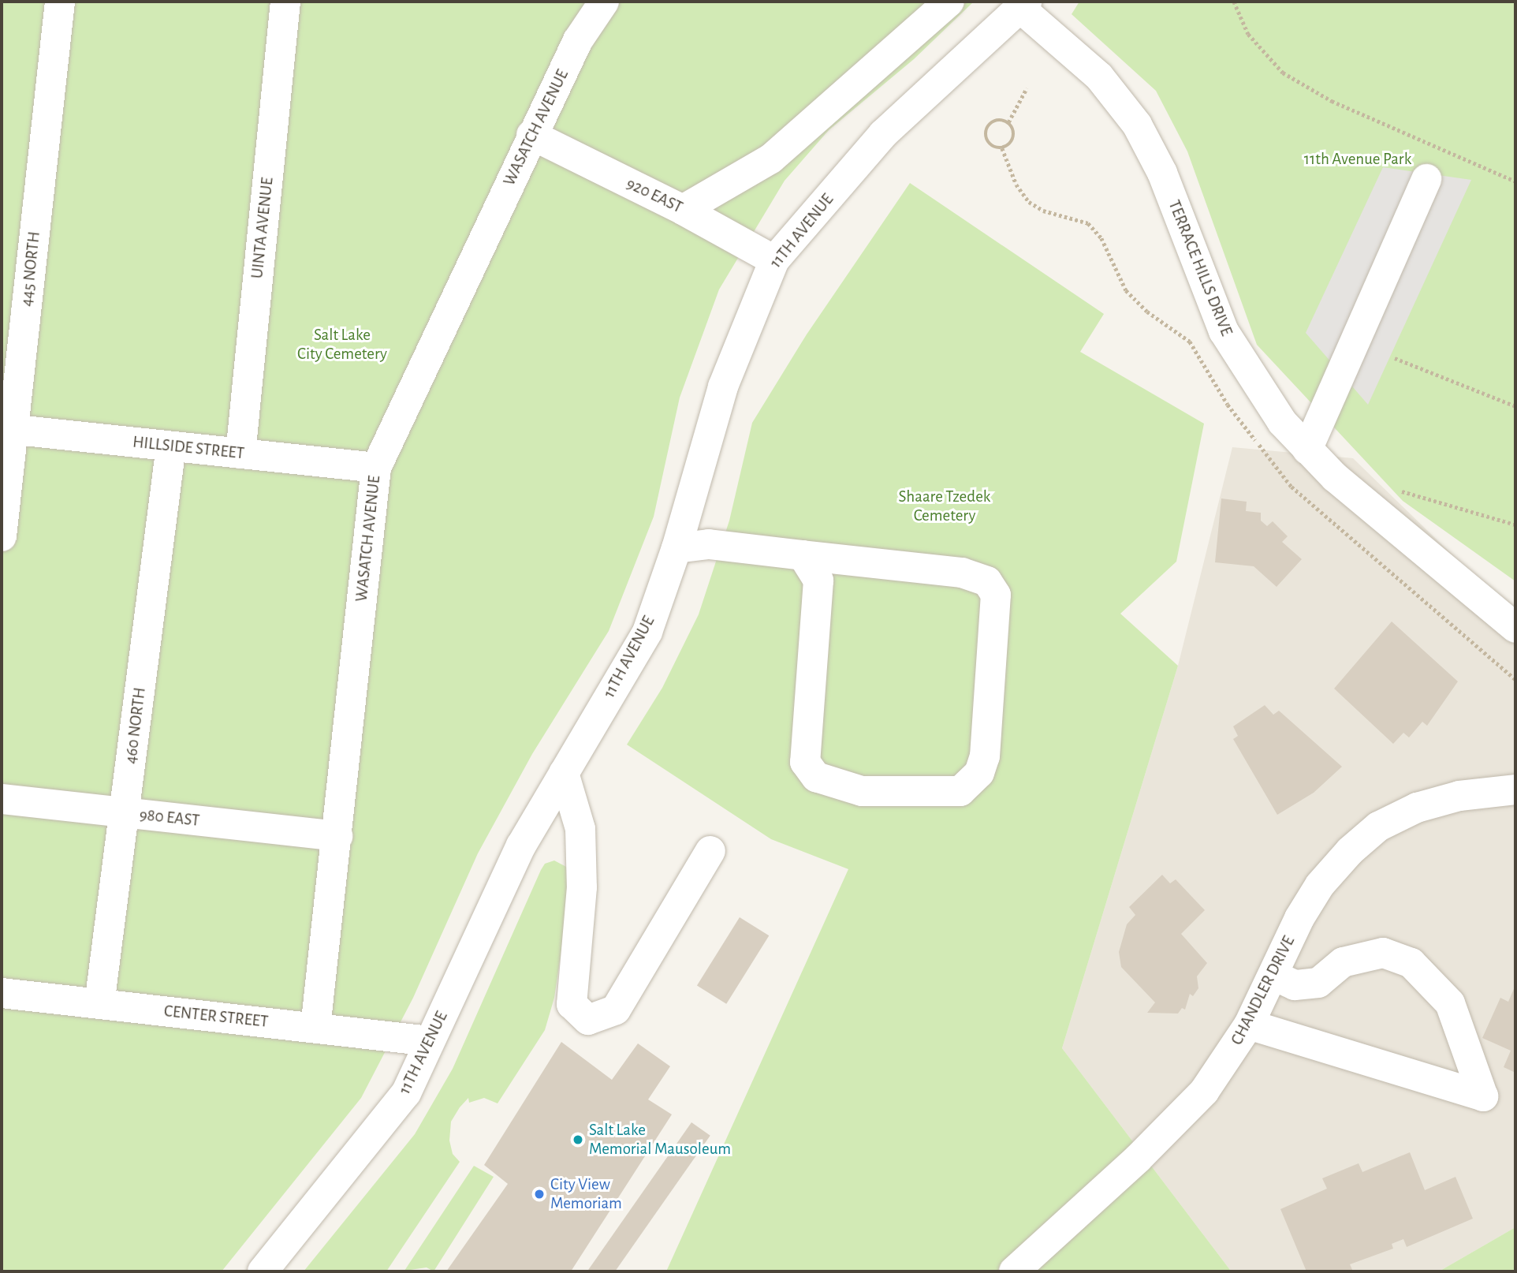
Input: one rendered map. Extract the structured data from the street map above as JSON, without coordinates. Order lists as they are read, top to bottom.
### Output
{
  "streets": {
    "street": [
      "WASATCH AVENUE",
      "920 EAST",
      "UINTA AVENUE",
      "11TH AVENUE",
      "TERRACE HILLS DRIVE",
      "445 NORTH",
      "HILLSIDE STREET",
      "460 NORTH",
      "980 EAST",
      "CHANDLER DRIVE",
      "CENTER STREET"
    ]
  },
  "crossings": [
    ["WASATCH AVENUE", "920 EAST"],
    ["WASATCH AVENUE", "HILLSIDE STREET"],
    ["WASATCH AVENUE", "980 EAST"],
    ["WASATCH AVENUE", "CENTER STREET"],
    ["920 EAST", "11TH AVENUE"],
    ["UINTA AVENUE", "HILLSIDE STREET"],
    ["11TH AVENUE", "TERRACE HILLS DRIVE"],
    ["11TH AVENUE", "CENTER STREET"],
    ["445 NORTH", "HILLSIDE STREET"],
    ["HILLSIDE STREET", "460 NORTH"],
    ["460 NORTH", "980 EAST"],
    ["460 NORTH", "CENTER STREET"]
  ],
  "parks": ["11th Avenue Park", "Salt Lake City Cemetery", "Shaare Tzedek Cemetery"],
  "places": ["Salt Lake Memorial Mausoleum", "City View Memoriam"]
}
